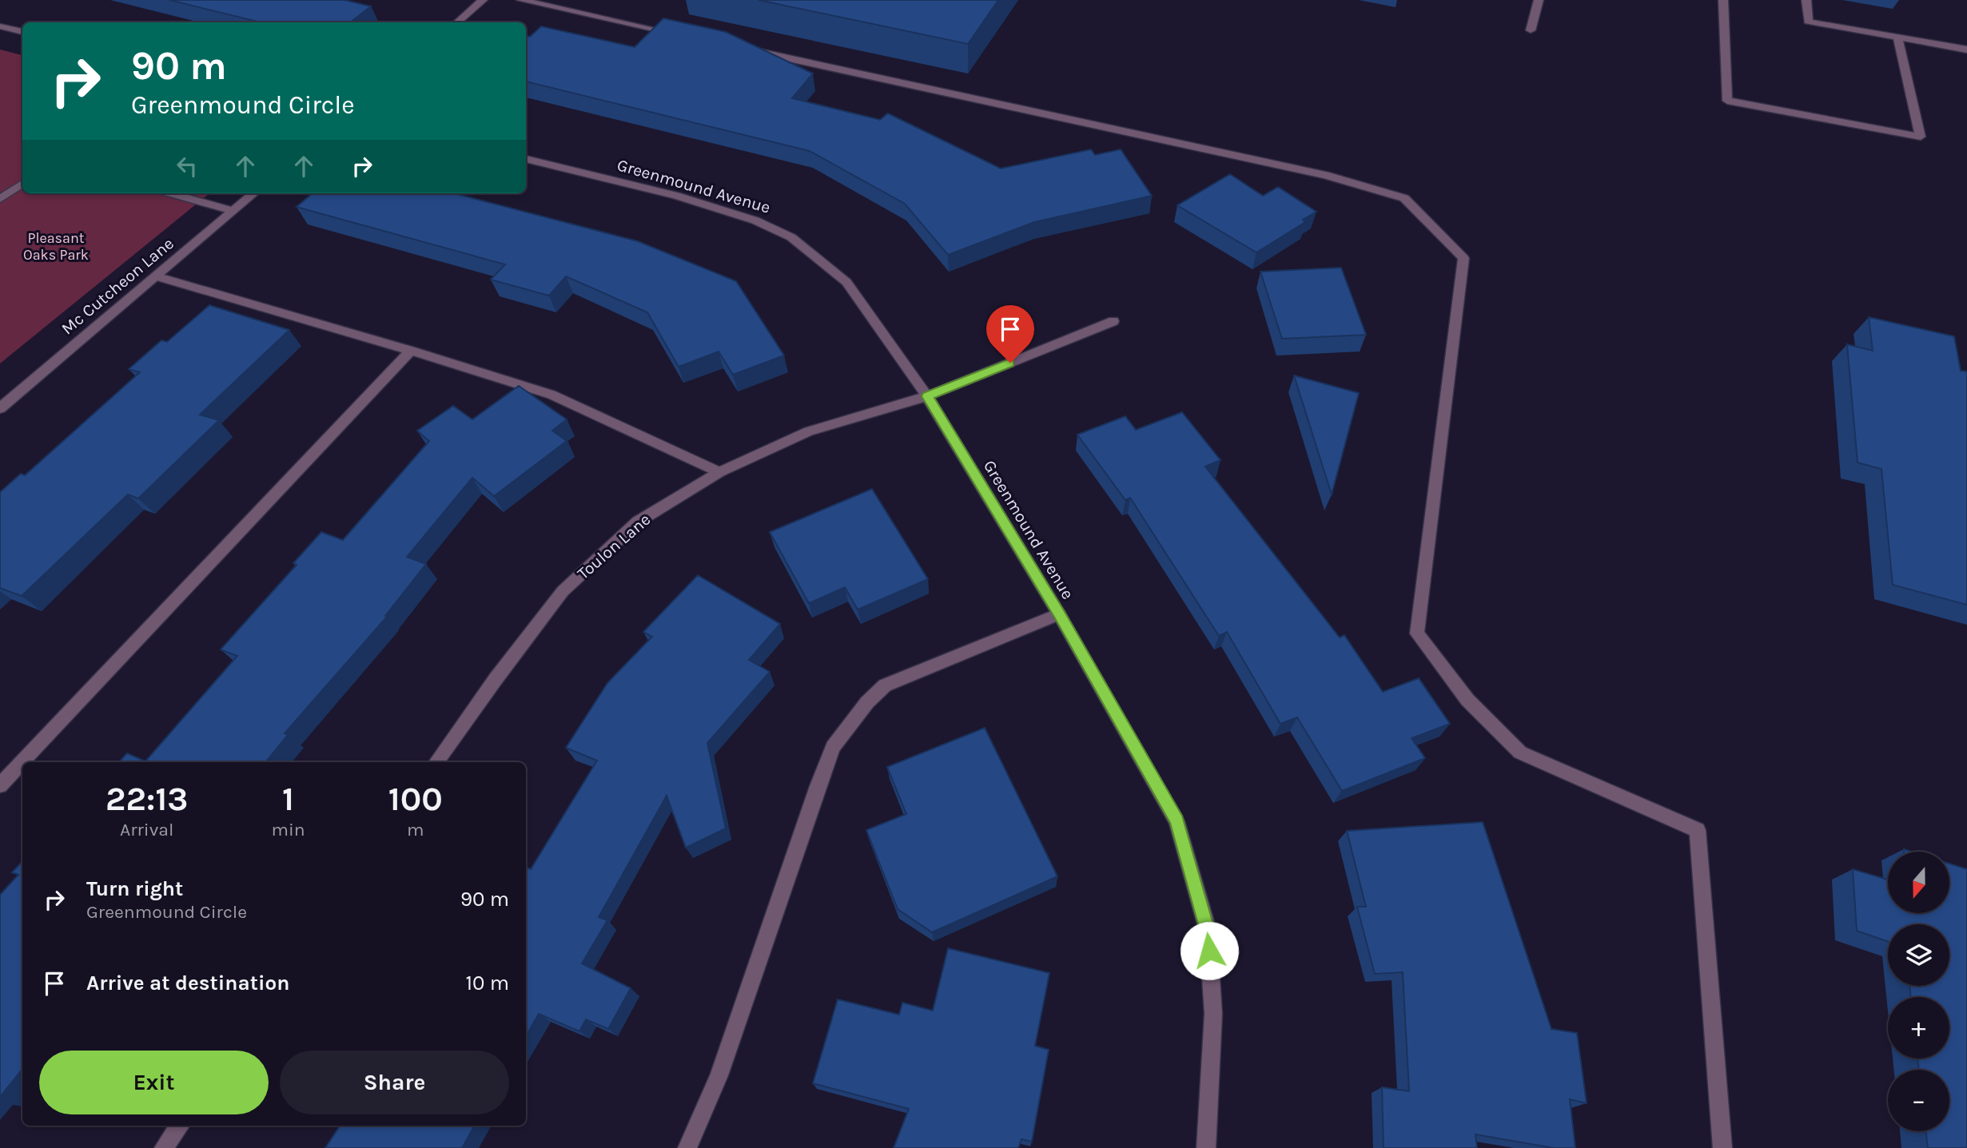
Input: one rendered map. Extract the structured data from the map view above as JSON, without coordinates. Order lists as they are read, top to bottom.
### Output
{
  "streets": {
    "street": ["Greenmound Avenue", "Mc Cutcheon Lane", "Toulon Lane"]
  },
  "crossings": [
    ["Greenmound Avenue", "Toulon Lane"]
  ],
  "parks": ["Pleasant Oaks Park"],
  "north": "bottom",
  "page": {
    "turn": ["90 m", "Greenmound Circle"],
    "eta": [
      "22:13",
      "Arrival",
      "1",
      "min",
      "100",
      "m"
    ],
    "map_buttons": ["+", "−"],
    "list": [
      {
        "name": "Turn right",
        "note": "Greenmound Circle",
        "value": "90 m"
      },
      {
        "name": "Arrive at destination",
        "value": "10 m"
      }
    ],
    "buttons": ["Exit", "Share"]
  }
}
